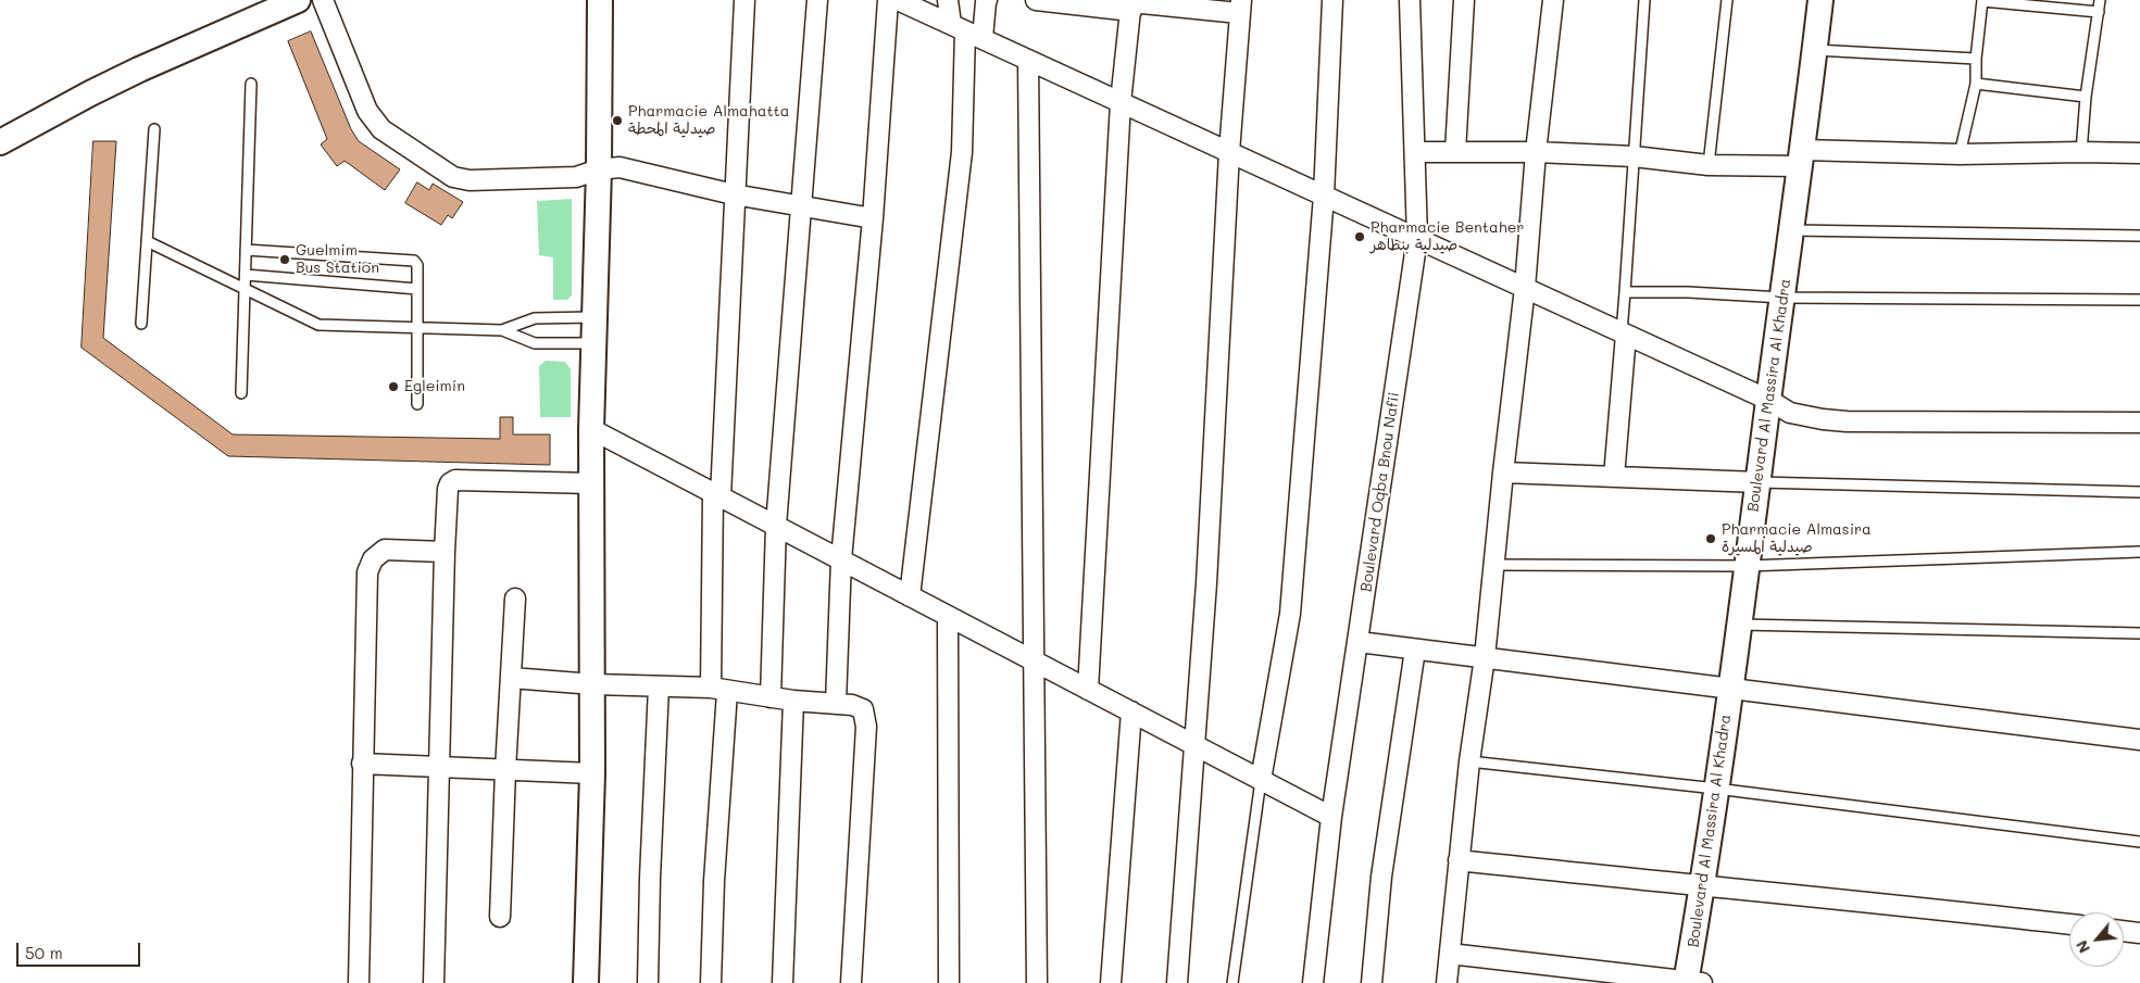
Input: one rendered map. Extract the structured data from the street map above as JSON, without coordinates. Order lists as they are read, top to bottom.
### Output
{
  "streets": {
    "street": ["Boulevard Al Massira Al Khadra", "Boulevard Oqba Bnou Nafii"]
  },
  "places": [
    "Pharmacie Almahatta صيدلية المحطة",
    "Pharmacie Bentaher صيدلية بنطاهر",
    "Guelmim Bus Station",
    "Egleimín",
    "Pharmacie Almasira صيدلية المسيرة"
  ],
  "scale_bar": "50 m",
  "north": "bottom left"
}
